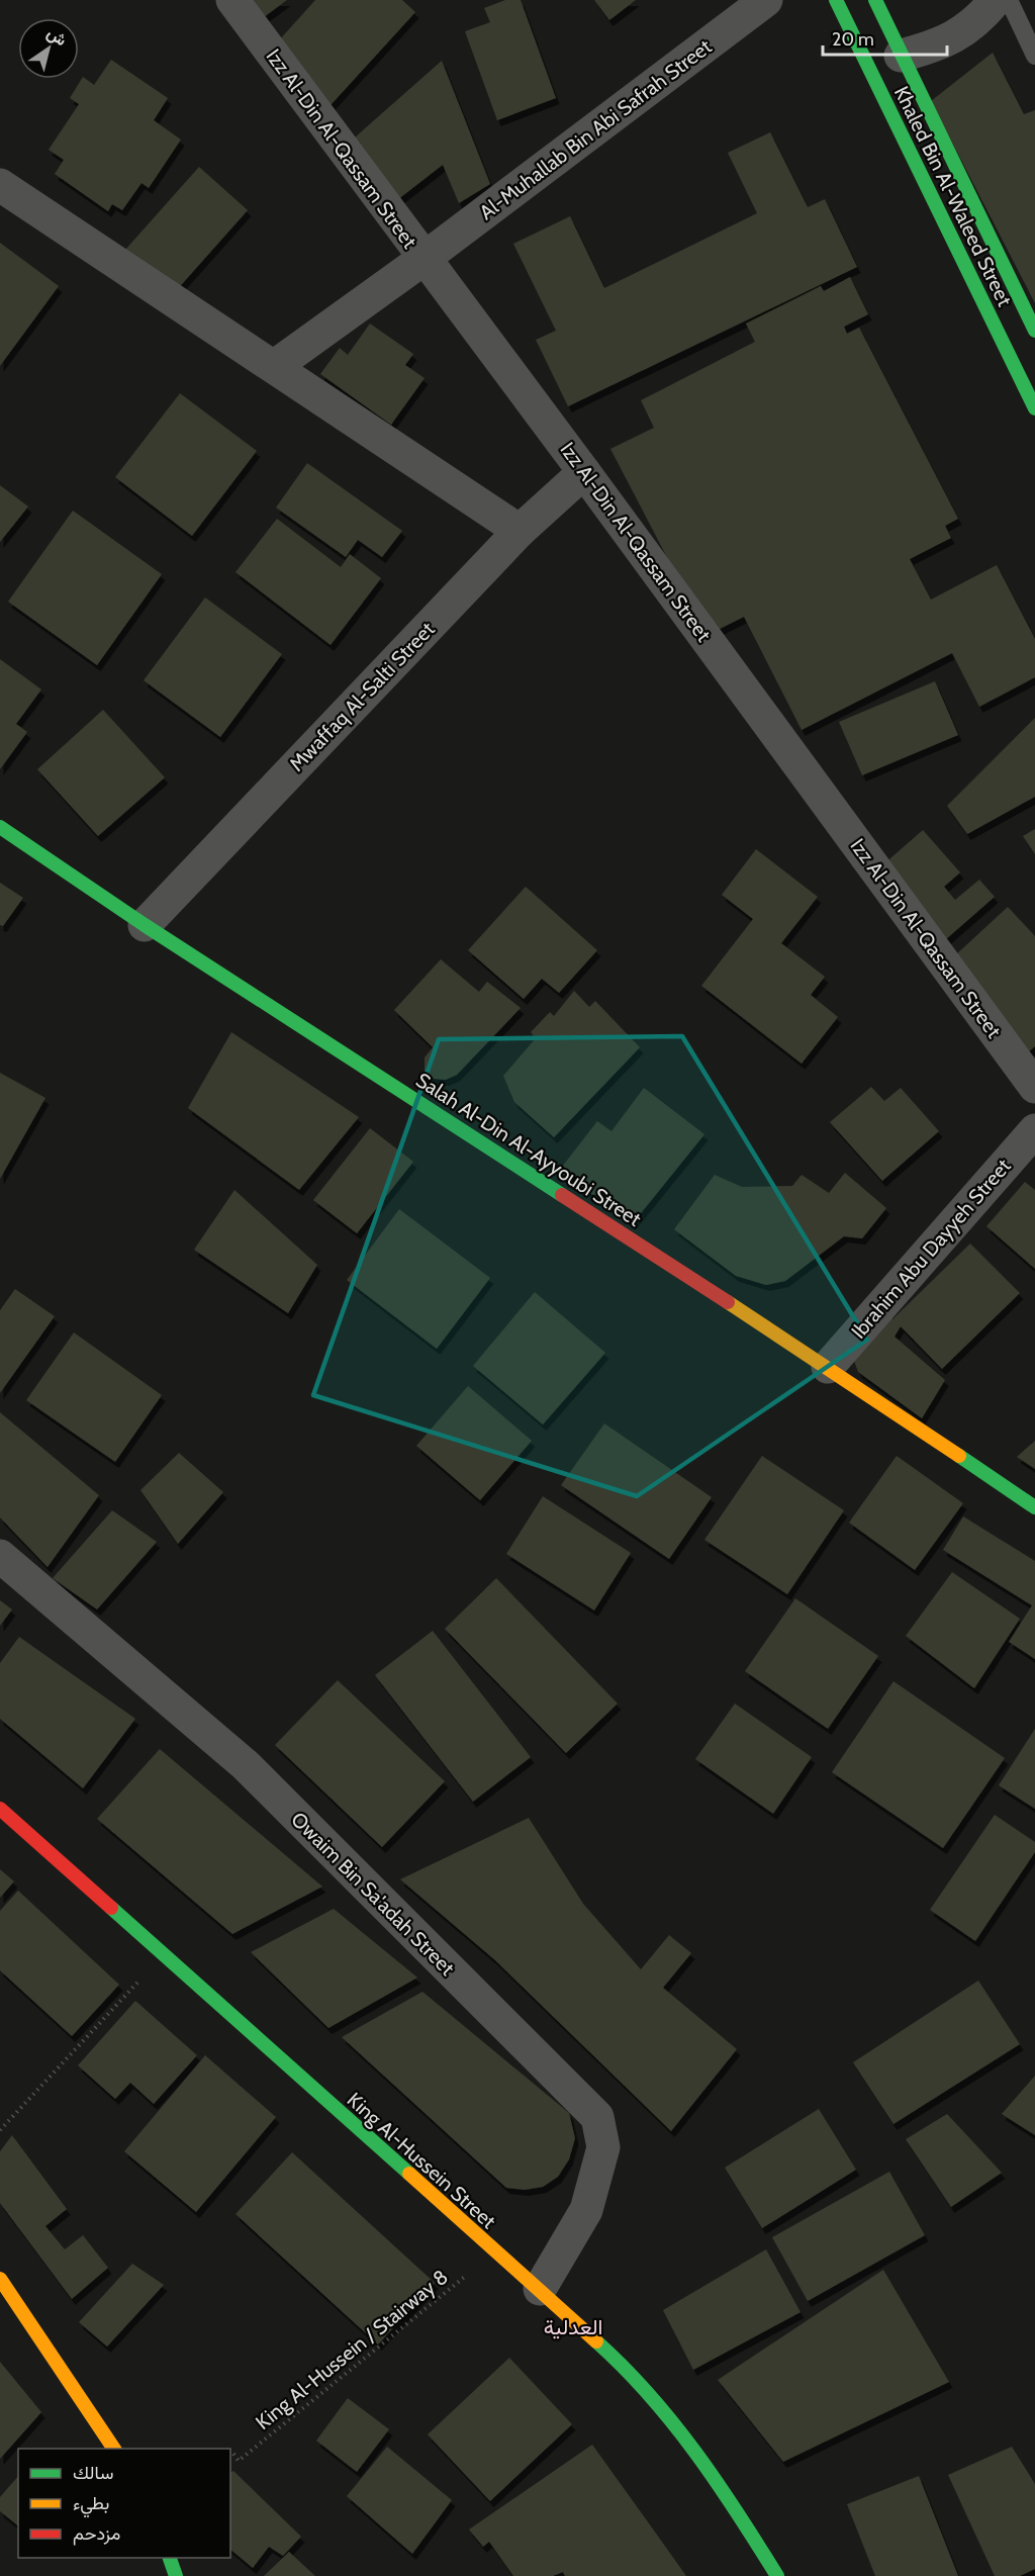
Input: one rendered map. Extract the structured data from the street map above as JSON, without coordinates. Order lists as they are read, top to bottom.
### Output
{
  "streets": {
    "main road": ["Khaled Bin Al-Waleed Street", "Salah Al-Din Al-Ayyoubi Street", "King Al-Hussein Street"],
    "street": [
      "Al-Muhallab Bin Abi Safrah Street",
      "Izz Al-Din Al-Qassam Street",
      "Mwaffaq Al-Salti Street",
      "Ibrahim Abu Dayyeh Street",
      "Owaim Bin Sa'adah Street"
    ],
    "path": ["King Al-Hussein / Stairway 8"]
  },
  "crossings": [
    ["Al-Muhallab Bin Abi Safrah Street", "Izz Al-Din Al-Qassam Street"],
    ["Izz Al-Din Al-Qassam Street", "Mwaffaq Al-Salti Street"],
    ["Mwaffaq Al-Salti Street", "Salah Al-Din Al-Ayyoubi Street"],
    ["Salah Al-Din Al-Ayyoubi Street", "Ibrahim Abu Dayyeh Street"],
    ["Owaim Bin Sa'adah Street", "King Al-Hussein Street"],
    ["King Al-Hussein Street", "King Al-Hussein / Stairway 8"]
  ],
  "districts": ["العدلية"],
  "legend": ["سالك", "بطيء", "مزدحم"],
  "scale_bar": "20 m",
  "north": "top right"
}
